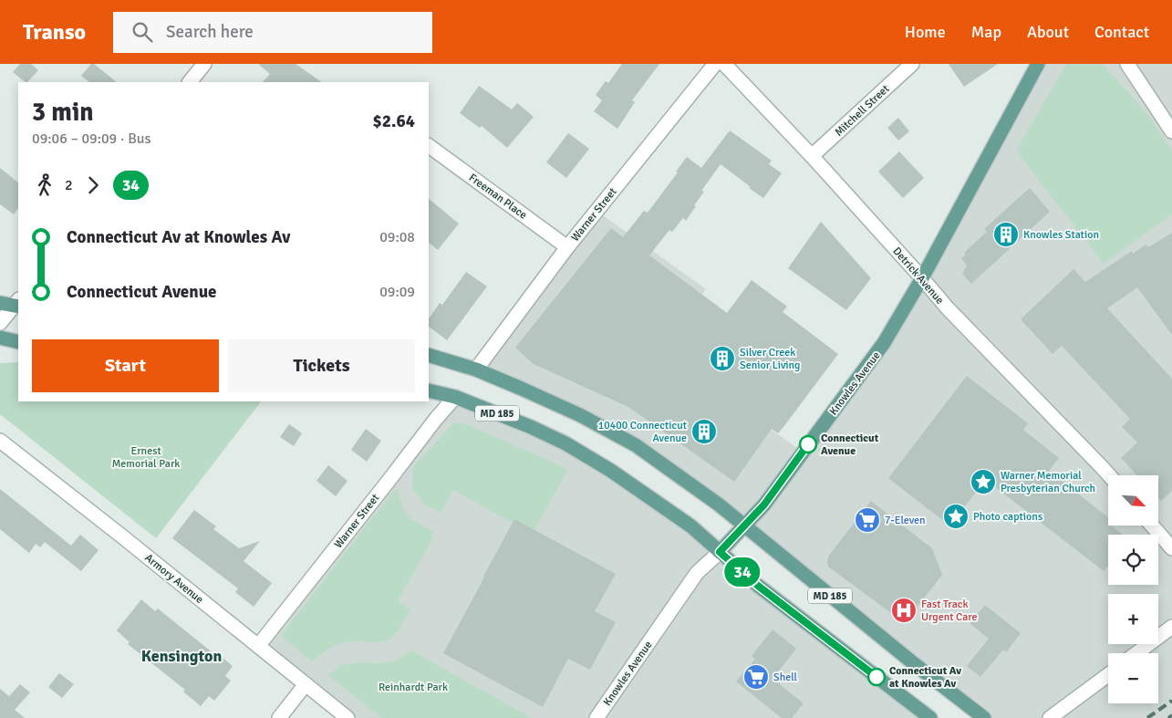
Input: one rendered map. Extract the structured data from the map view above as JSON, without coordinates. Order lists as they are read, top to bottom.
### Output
{
  "streets": {
    "main road": ["Knowles Avenue", "MD 185"],
    "street": [
      "Mitchell Street",
      "Freeman Place",
      "Warner Street",
      "Detrick Avenue",
      "Armory Avenue"
    ]
  },
  "crossings": [
    ["Mitchell Street", "Detrick Avenue"],
    ["Freeman Place", "Warner Street"],
    ["Warner Street", "MD 185"],
    ["Warner Street", "Armory Avenue"],
    ["Detrick Avenue", "Knowles Avenue"],
    ["Knowles Avenue", "MD 185"]
  ],
  "districts": ["Kensington"],
  "parks": ["Ernest Memorial Park", "Reinhardt Park"],
  "places": {
    "building": ["Knowles Station", "Silver Creek Senior Living", "10400 Connecticut Avenue"],
    "other": ["Connecticut Avenue", "Connecticut Av at Knowles Av"],
    "place": ["Warner Memorial Presbyterian Church", "Photo captions"],
    "supermarket": ["7-Eleven", "Shell"],
    "hospital": ["Fast Track Urgent Care"]
  },
  "lines": ["bus line 34"],
  "north": "bottom right",
  "page": {
    "header": "Transo",
    "search": "Search here",
    "nav": [
      "Home",
      "Map",
      "About",
      "Contact"
    ],
    "on_map": "34",
    "heading": ["3 min", "09:06 – 09:09 · Bus", "$2.64"],
    "legs": ["2", "34"],
    "list": [
      {
        "name": "Connecticut Av at Knowles Av",
        "value": "09:08"
      },
      {
        "name": "Connecticut Avenue",
        "value": "09:09"
      }
    ],
    "buttons": ["Start", "Tickets"],
    "map_buttons": ["+", "−"]
  }
}
